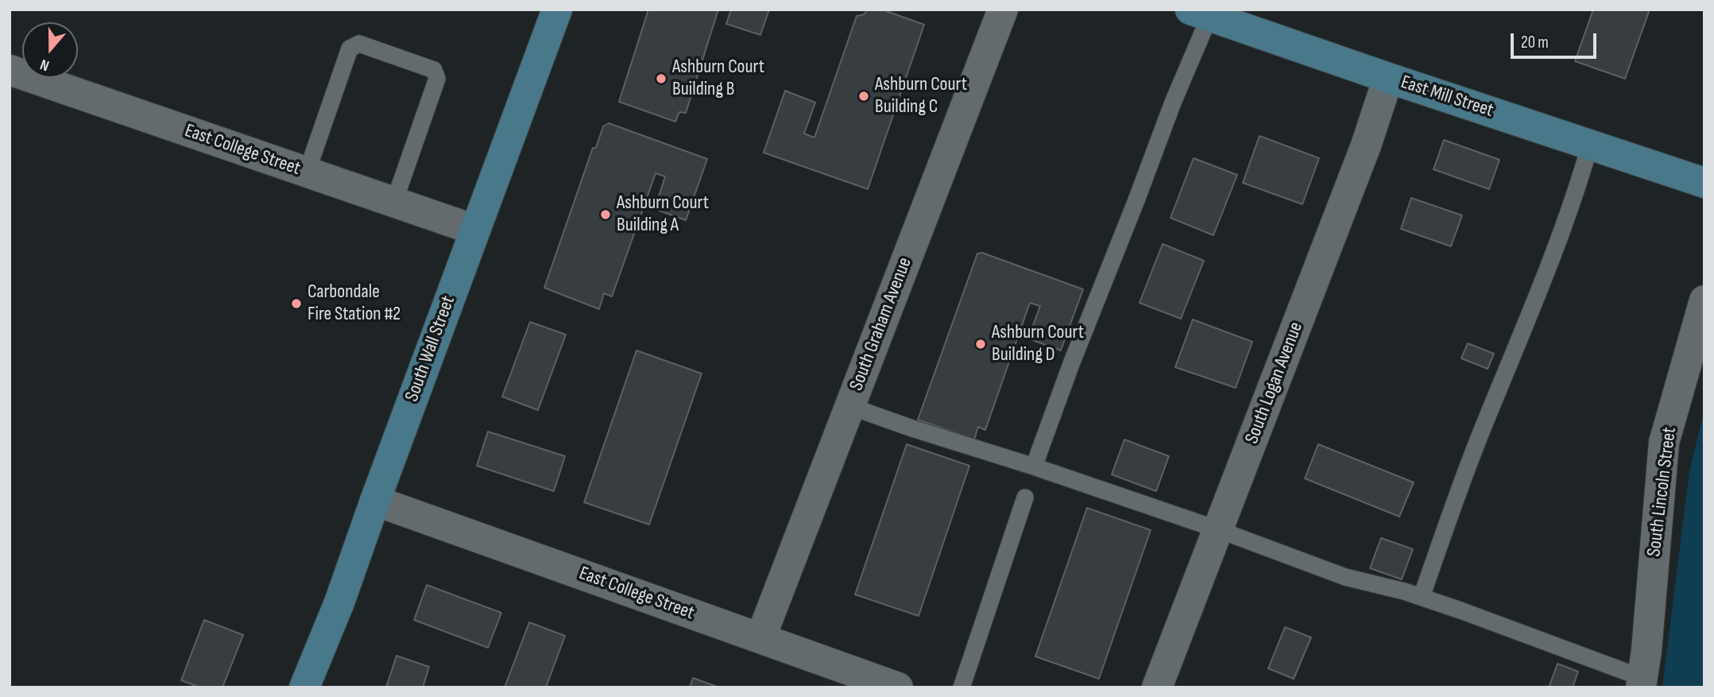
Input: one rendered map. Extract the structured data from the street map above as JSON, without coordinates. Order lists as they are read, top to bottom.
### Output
{
  "streets": {
    "main road": ["East Mill Street", "South Wall Street"],
    "street": [
      "East College Street",
      "South Graham Avenue",
      "South Logan Avenue",
      "South Lincoln Street"
    ]
  },
  "crossings": [
    ["East Mill Street", "South Logan Avenue"],
    ["East College Street", "South Graham Avenue"],
    ["East College Street", "South Wall Street"]
  ],
  "places": [
    "Ashburn Court Building B",
    "Ashburn Court Building C",
    "Ashburn Court Building A",
    "Carbondale Fire Station #2",
    "Ashburn Court Building D"
  ],
  "scale_bar": "20 m",
  "north": "bottom"
}
